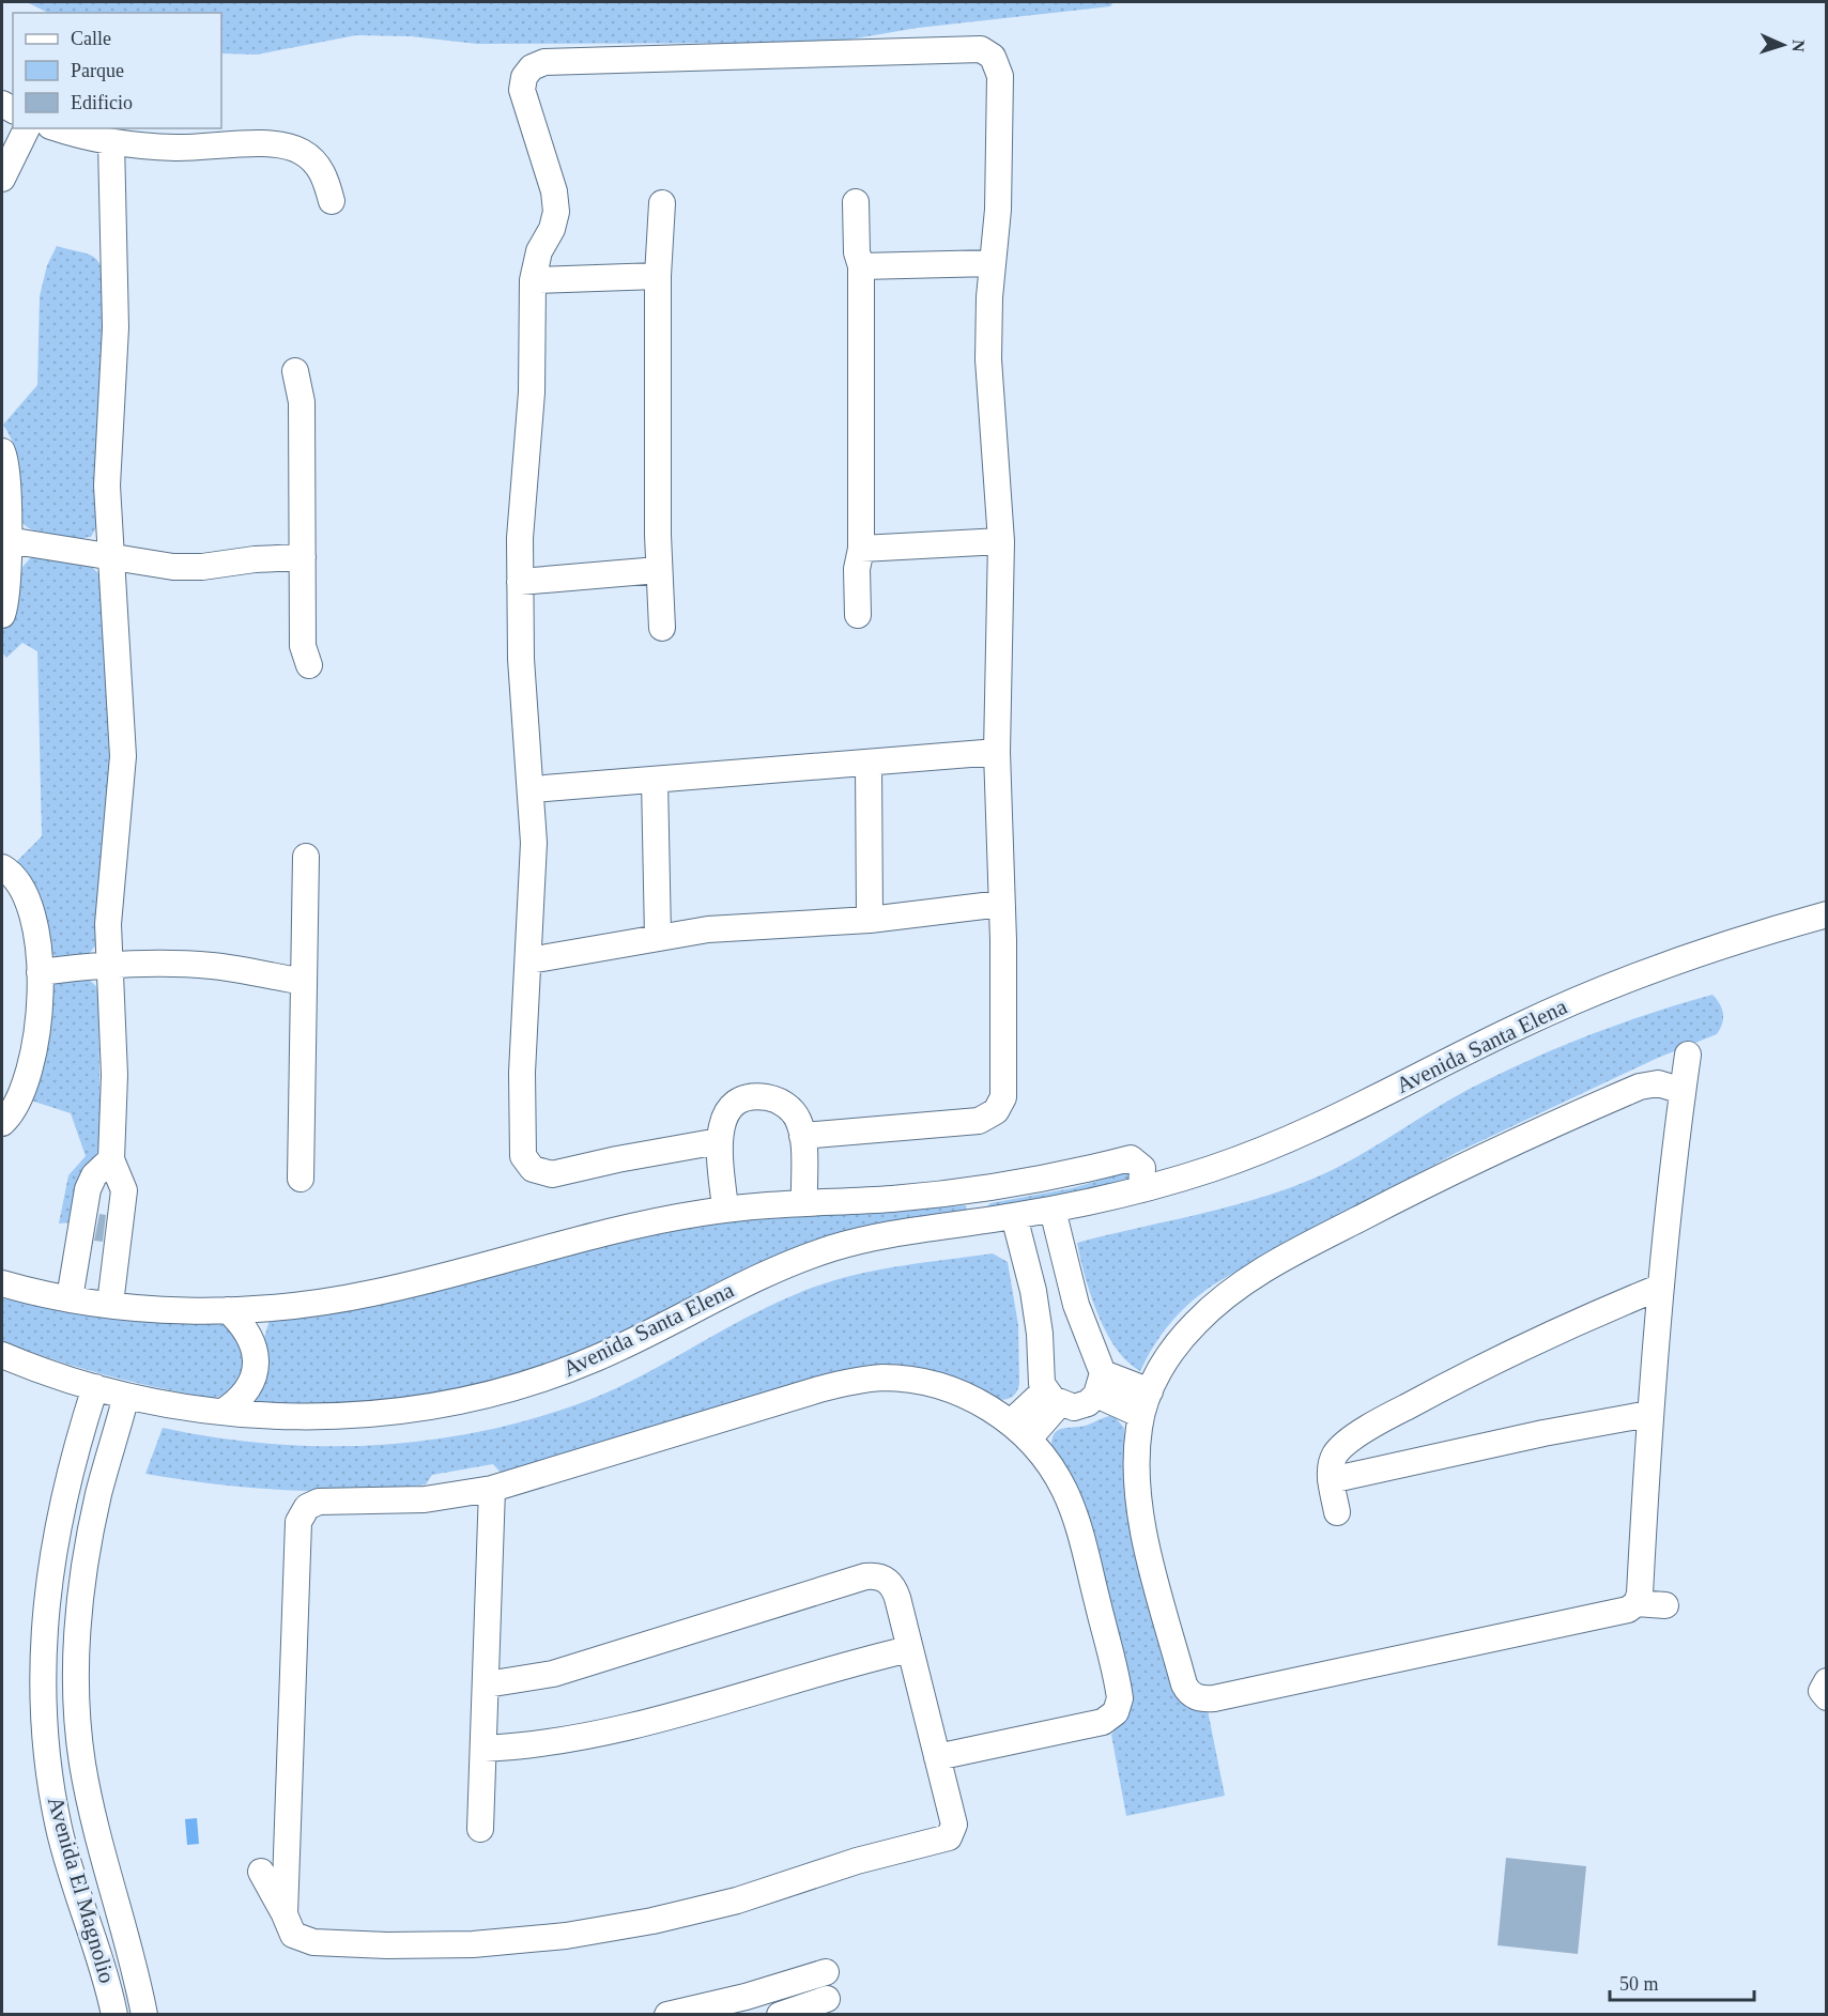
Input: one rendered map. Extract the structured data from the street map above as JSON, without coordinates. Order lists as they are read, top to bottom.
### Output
{
  "streets": {
    "street": ["Avenida Santa Elena", "Avenida El Magnolio"]
  },
  "crossings": [
    ["Avenida Santa Elena", "Avenida El Magnolio"]
  ],
  "legend": ["Calle", "Parque", "Edificio"],
  "scale_bar": "50 m",
  "north": "right"
}
